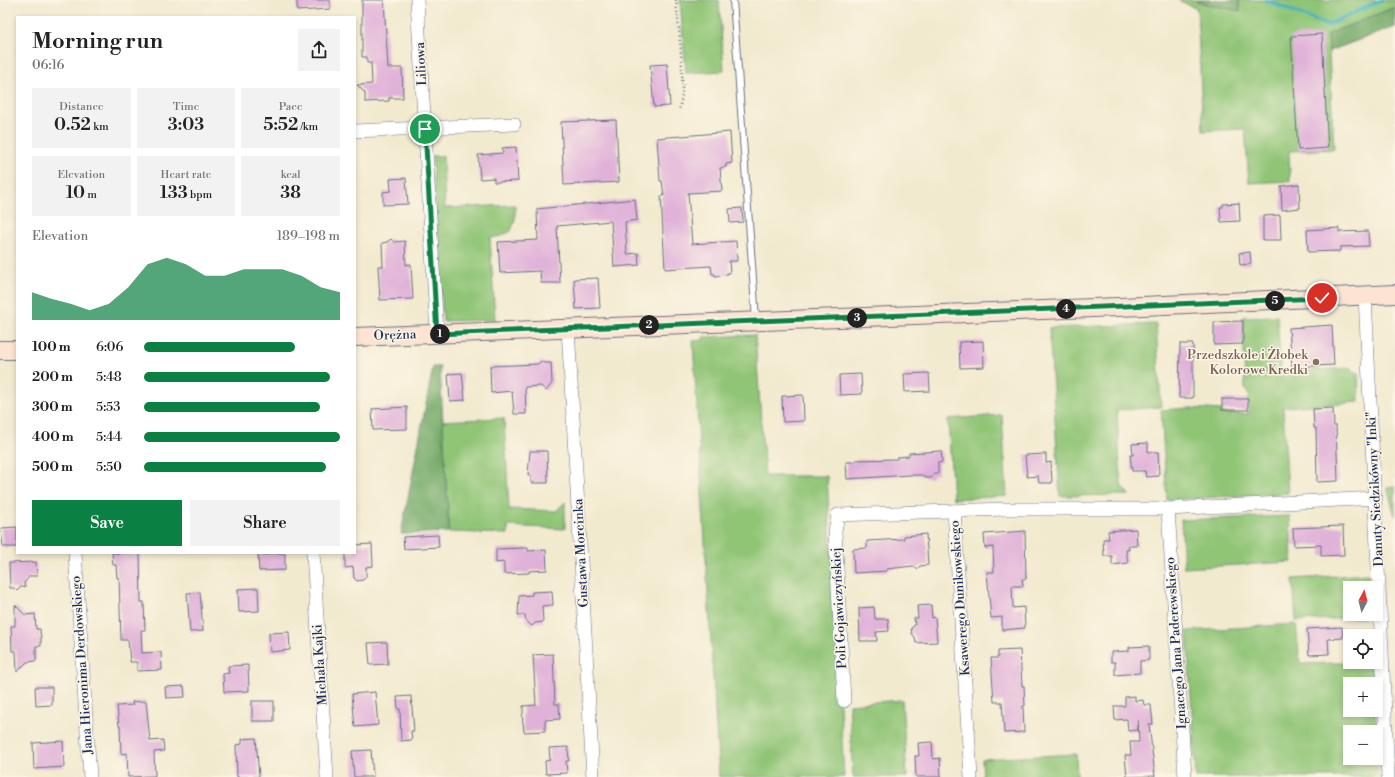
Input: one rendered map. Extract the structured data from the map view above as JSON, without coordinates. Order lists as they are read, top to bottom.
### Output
{
  "streets": {
    "street": [
      "Liliowa",
      "Orężna",
      "Danuty Siedzikówny \"Inki\"",
      "Gustawa Morcinka",
      "Ksawerego Dunikowskiego",
      "Poli Gojawiczyńskiej",
      "Ignacego Jana Paderewskiego",
      "Jana Hieronima Derdowskiego",
      "Michała Kajki"
    ]
  },
  "crossings": [
    ["Liliowa", "Orężna"],
    ["Orężna", "Danuty Siedzikówny \"Inki\""],
    ["Orężna", "Gustawa Morcinka"],
    ["Ksawerego Dunikowskiego", "Poli Gojawiczyńskiej"]
  ],
  "places": ["Przedszkole i Żłobek Kolorowe Kredki"],
  "north": "top",
  "page": {
    "heading": ["Morning run", "06:16"],
    "stats": [
      ["Distance", "0.52 km"],
      ["Time", "3:03"],
      ["Pace", "5:52 /km"],
      ["Elevation", "10 m"],
      ["Heart rate", "133 bpm"],
      ["kcal", "38"]
    ],
    "chart": ["Elevation", "189–198 m"],
    "pins": [
      "5",
      "4",
      "3",
      "2",
      "1"
    ],
    "list": [
      {
        "name": "100 m",
        "note": "6:06"
      },
      {
        "name": "200 m",
        "note": "5:48"
      },
      {
        "name": "300 m",
        "note": "5:53"
      },
      {
        "name": "400 m",
        "note": "5:44"
      },
      {
        "name": "500 m",
        "note": "5:50"
      }
    ],
    "buttons": ["Save", "Share"],
    "map_buttons": ["+", "−"]
  }
}
